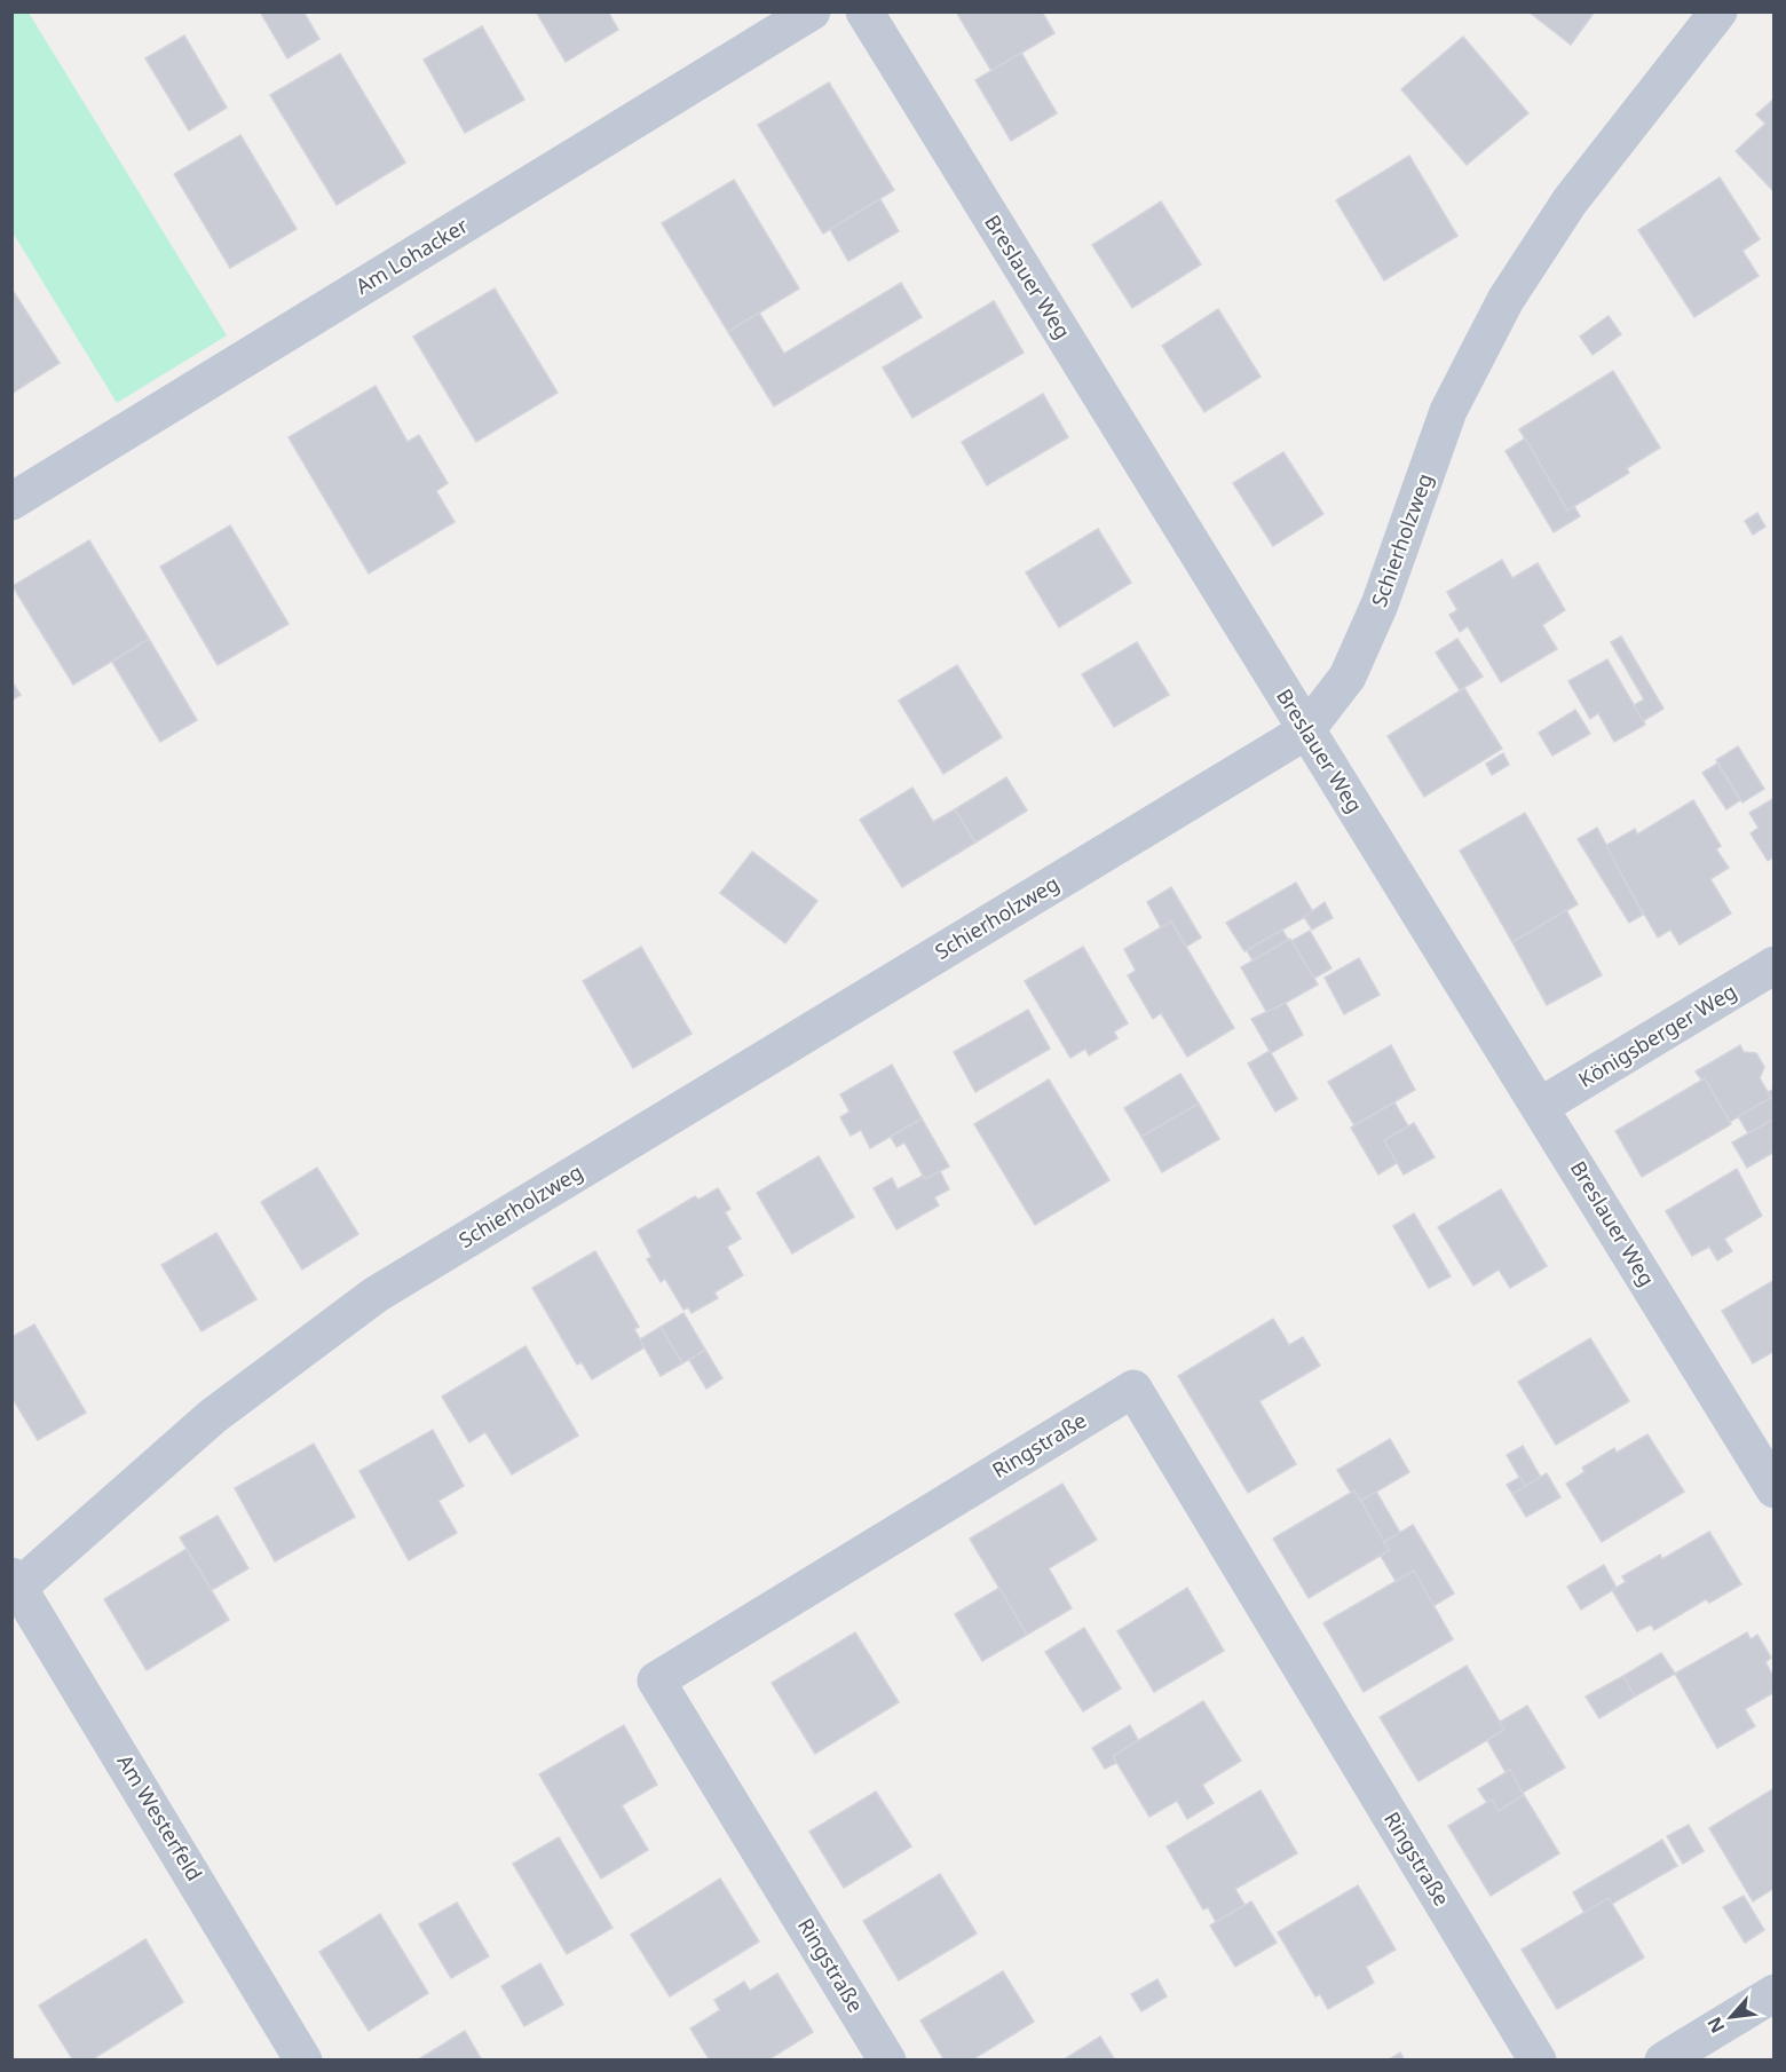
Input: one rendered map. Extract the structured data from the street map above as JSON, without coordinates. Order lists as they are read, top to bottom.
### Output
{
  "streets": {
    "street": [
      "Am Lohacker",
      "Breslauer Weg",
      "Schierholzweg",
      "Königsberger Weg",
      "Ringstraße",
      "Am Westerfeld"
    ]
  },
  "crossings": [
    ["Breslauer Weg", "Schierholzweg"],
    ["Breslauer Weg", "Königsberger Weg"],
    ["Schierholzweg", "Am Westerfeld"]
  ],
  "north": "bottom left"
}
